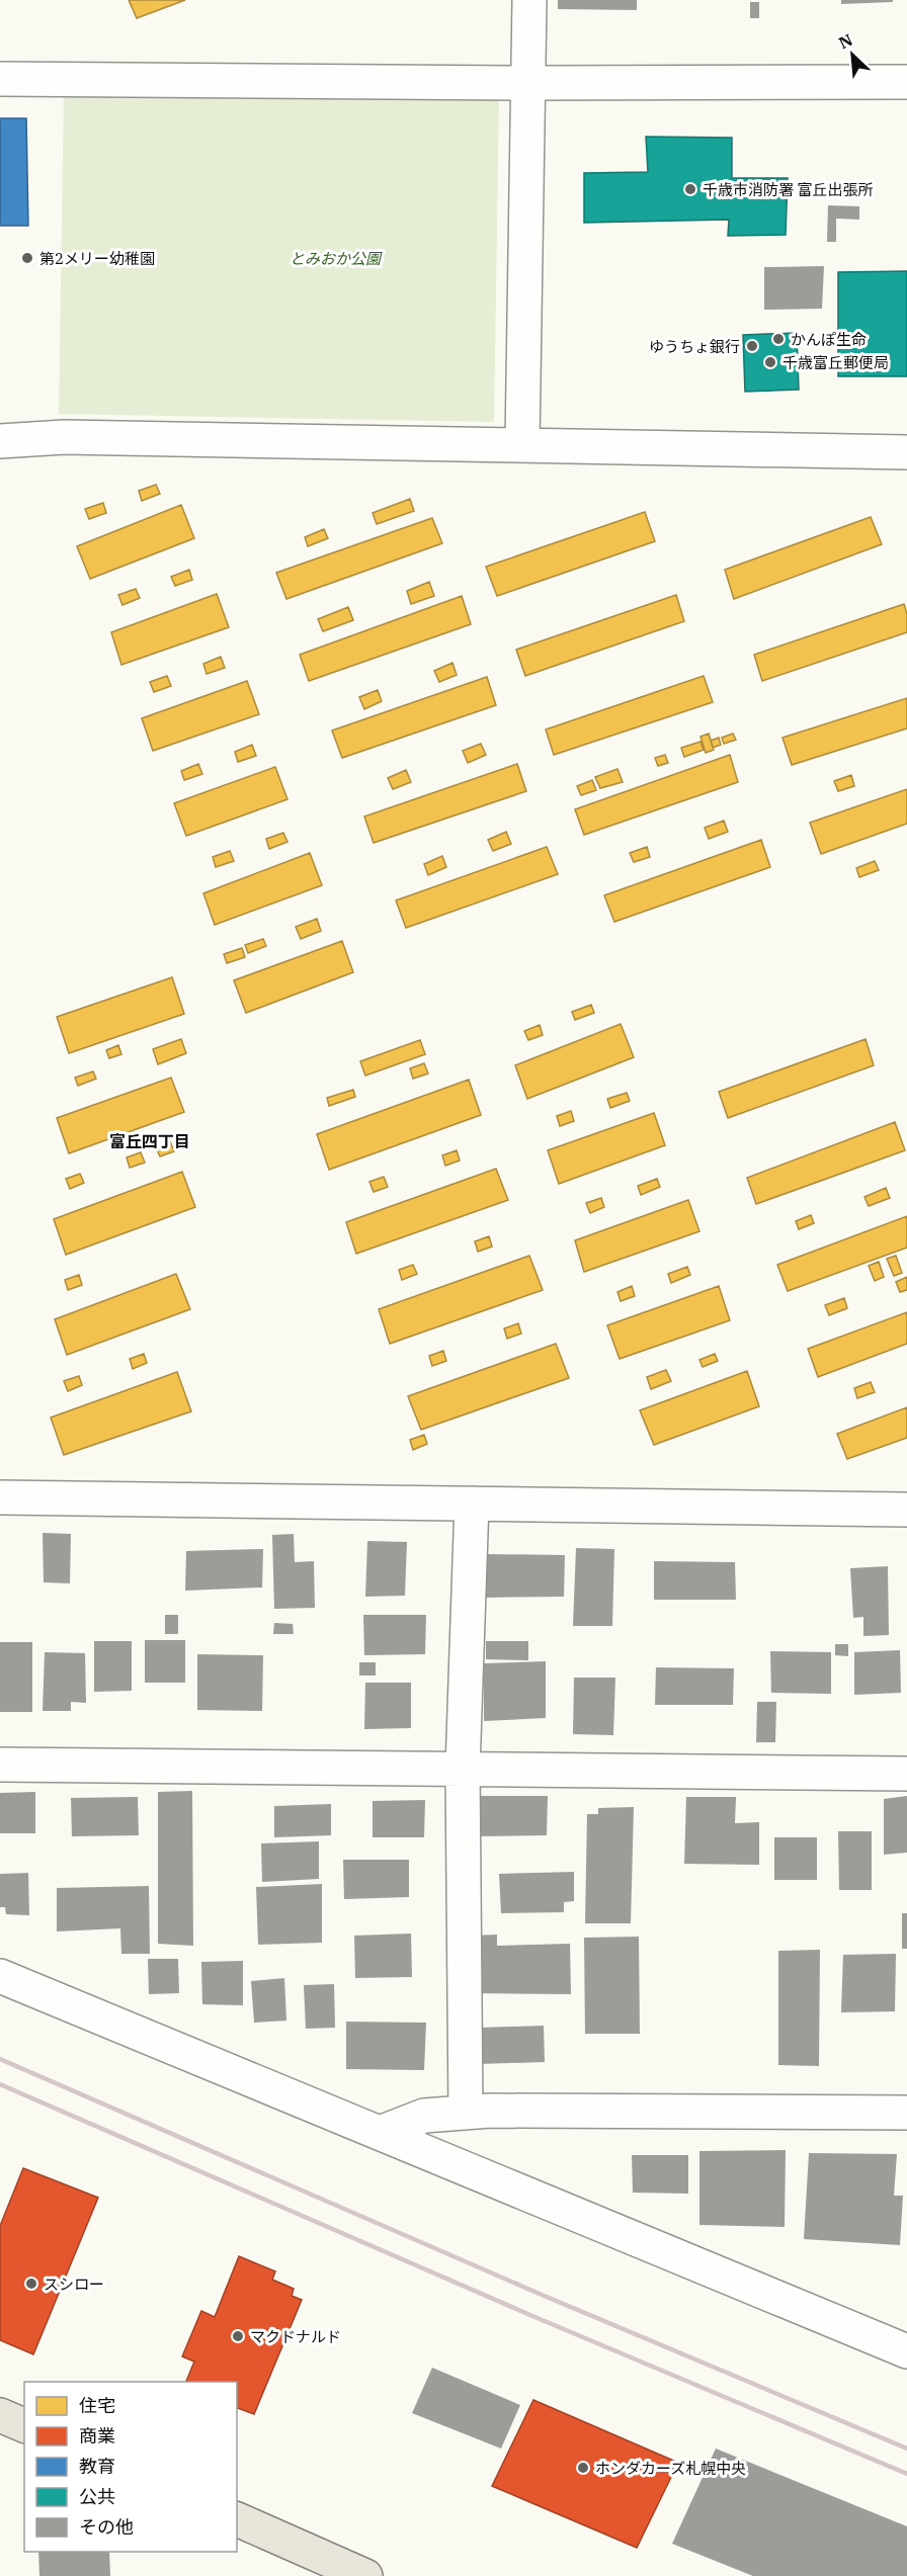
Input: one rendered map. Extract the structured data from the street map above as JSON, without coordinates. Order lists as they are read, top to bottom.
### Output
{
  "districts": ["富丘四丁目"],
  "parks": ["とみおか公園"],
  "places": [
    "千歳市消防署 富丘出張所",
    "第2メリー幼稚園",
    "かんぽ生命",
    "ゆうちょ銀行",
    "千歳富丘郵便局",
    "スシロー",
    "マクドナルド",
    "ホンダカーズ札幌中央"
  ],
  "legend": [
    "住宅",
    "商業",
    "教育",
    "公共",
    "その他"
  ],
  "north": "top left"
}
